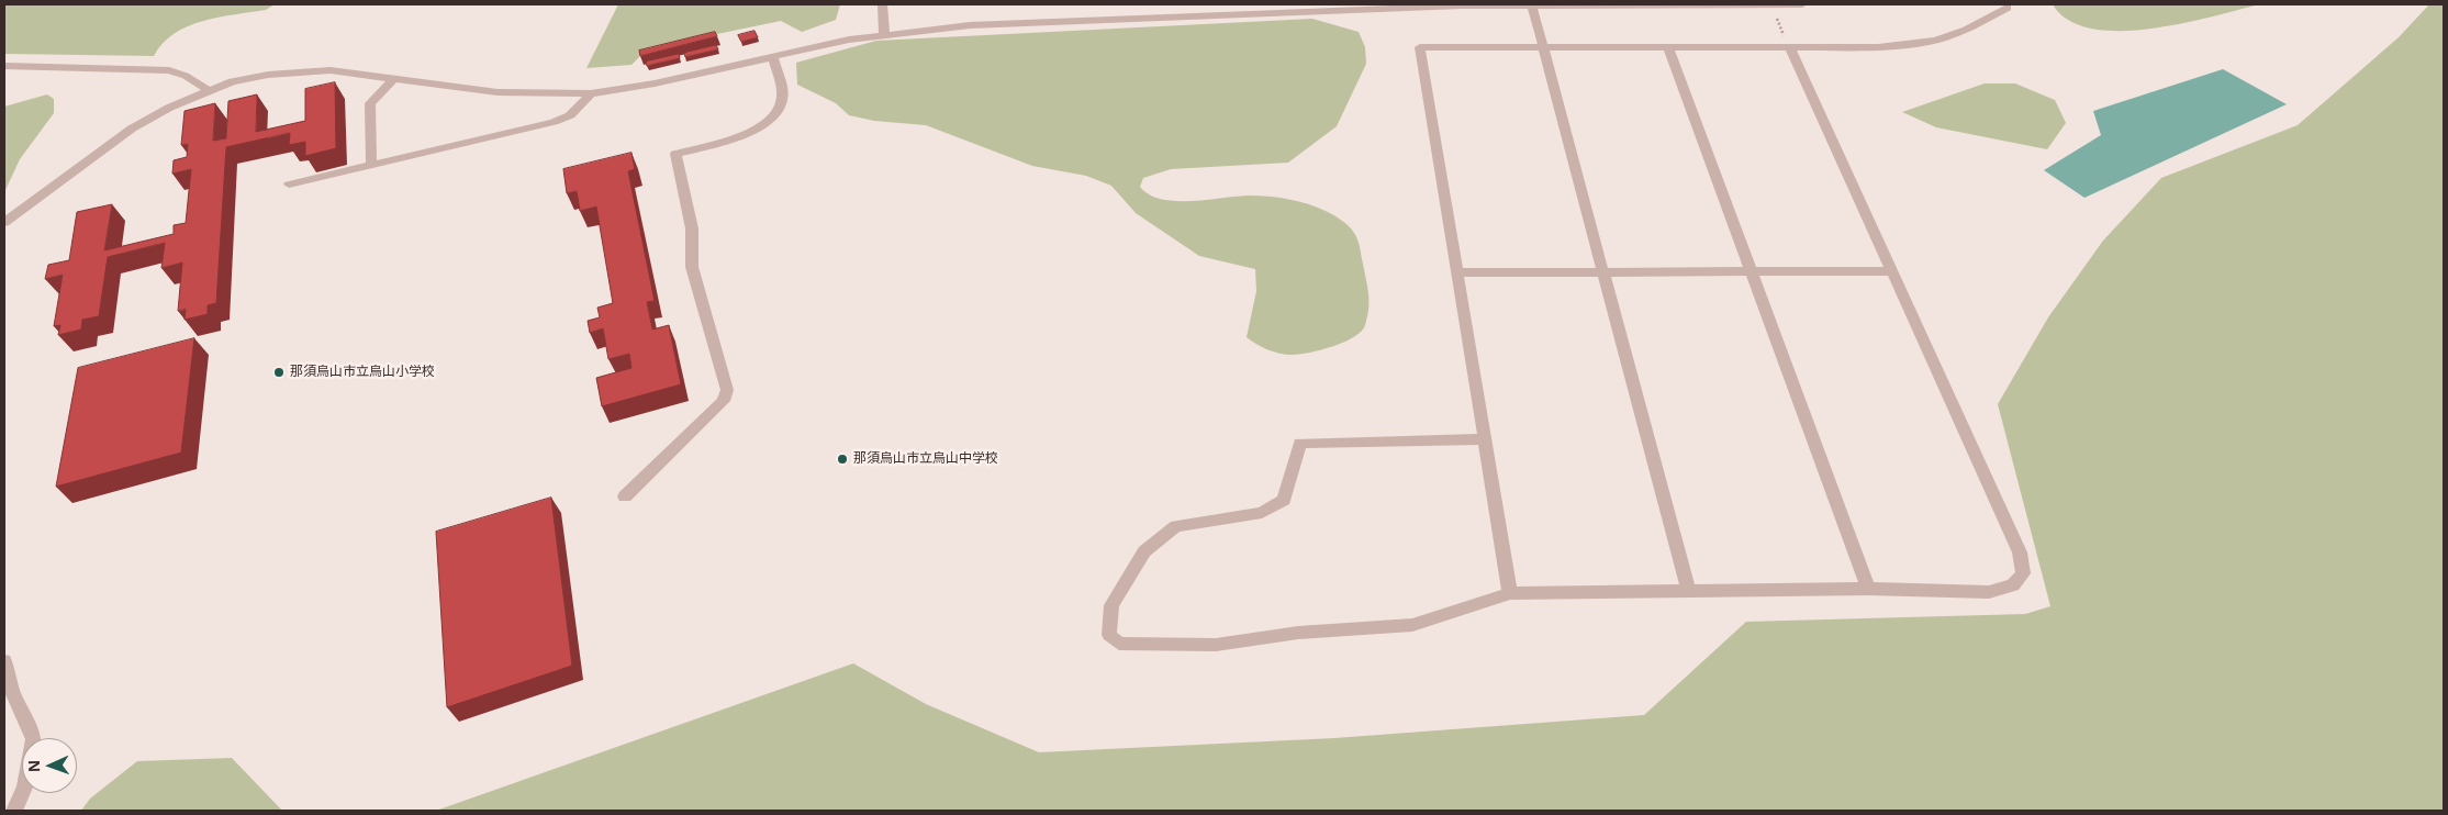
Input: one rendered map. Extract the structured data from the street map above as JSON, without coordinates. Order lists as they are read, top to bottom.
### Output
{
  "places": ["那須烏山市立烏山小学校", "那須烏山市立烏山中学校"],
  "north": "left"
}
